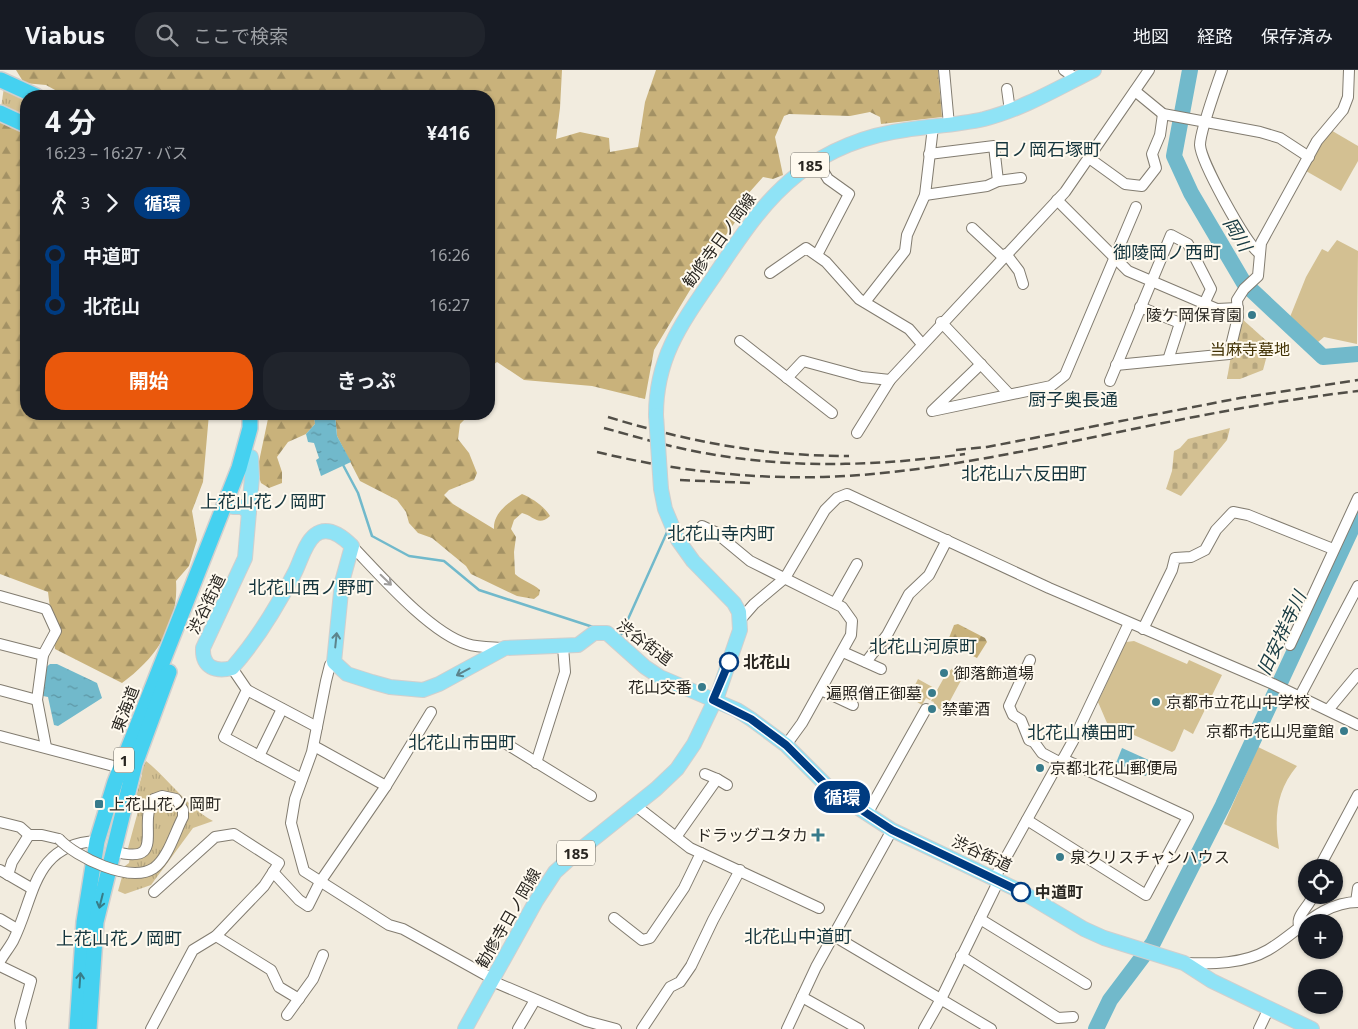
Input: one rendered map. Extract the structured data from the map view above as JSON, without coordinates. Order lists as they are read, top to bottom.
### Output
{
  "streets": {
    "highway": ["東海道", "1"],
    "main road": ["185", "勧修寺日ノ岡線", "渋谷街道"]
  },
  "crossings": [
    ["勧修寺日ノ岡線", "渋谷街道"],
    ["渋谷街道", "東海道"]
  ],
  "districts": [
    "日ノ岡石塚町",
    "御陵岡ノ西町",
    "厨子奥長通",
    "北花山六反田町",
    "上花山花ノ岡町",
    "北花山寺内町",
    "北花山西ノ野町",
    "北花山河原町",
    "北花山横田町",
    "北花山市田町",
    "北花山中道町",
    "上花山花ノ岡町"
  ],
  "water": ["岡川", "旧安祥寺川"],
  "parks": ["当麻寺墓地"],
  "places": {
    "other": [
      "陵ケ岡保育園",
      "北花山",
      "御落飾道場",
      "花山交番",
      "遍照僧正御墓",
      "京都市立花山中学校",
      "禁葷酒",
      "京都市花山児童館",
      "京都北花山郵便局",
      "泉クリスチャンハウス",
      "中道町"
    ],
    "transit": ["上花山花ノ岡町"],
    "health": ["ドラッグユタカ"]
  },
  "lines": ["bus line 循環"],
  "page": {
    "header": "Viabus",
    "search": "ここで検索",
    "nav": ["地図", "経路", "保存済み"],
    "on_map": "循環",
    "heading": ["4 分", "16:23 – 16:27 · バス", "¥416"],
    "legs": ["3", "循環"],
    "list": [
      {
        "name": "中道町",
        "value": "16:26"
      },
      {
        "name": "北花山",
        "value": "16:27"
      }
    ],
    "buttons": ["開始", "きっぷ"],
    "map_buttons": ["+", "−"]
  }
}
